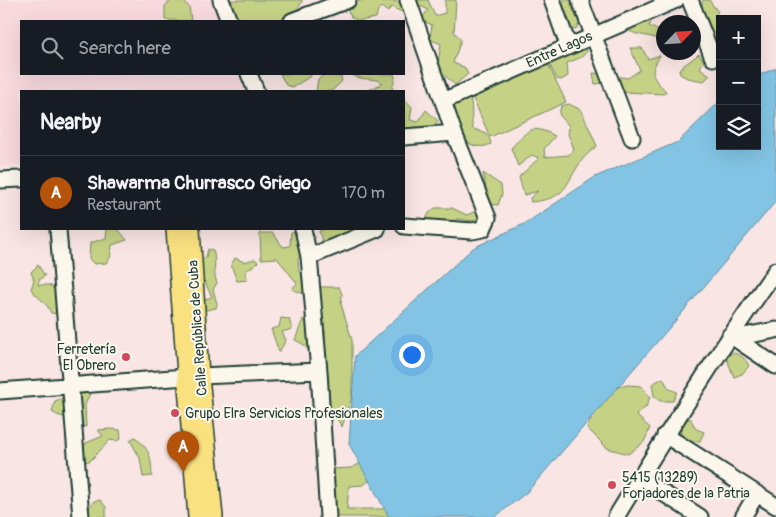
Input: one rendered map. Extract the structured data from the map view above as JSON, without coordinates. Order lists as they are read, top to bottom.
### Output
{
  "streets": {
    "main road": ["Calle República de Cuba"],
    "street": ["Entre Lagos"]
  },
  "places": ["Ferretería El Obrero", "Grupo Elra Servicios Profesionales", "5415 (13289) Forjadores de la Patria"],
  "north": "top right",
  "page": {
    "map_buttons": ["+", "−"],
    "search": "Search here",
    "heading": "Nearby",
    "list": [
      {
        "mark": "A",
        "name": "Shawarma Churrasco Griego",
        "note": "Restaurant",
        "value": "170 m"
      }
    ],
    "pins": "A"
  }
}
